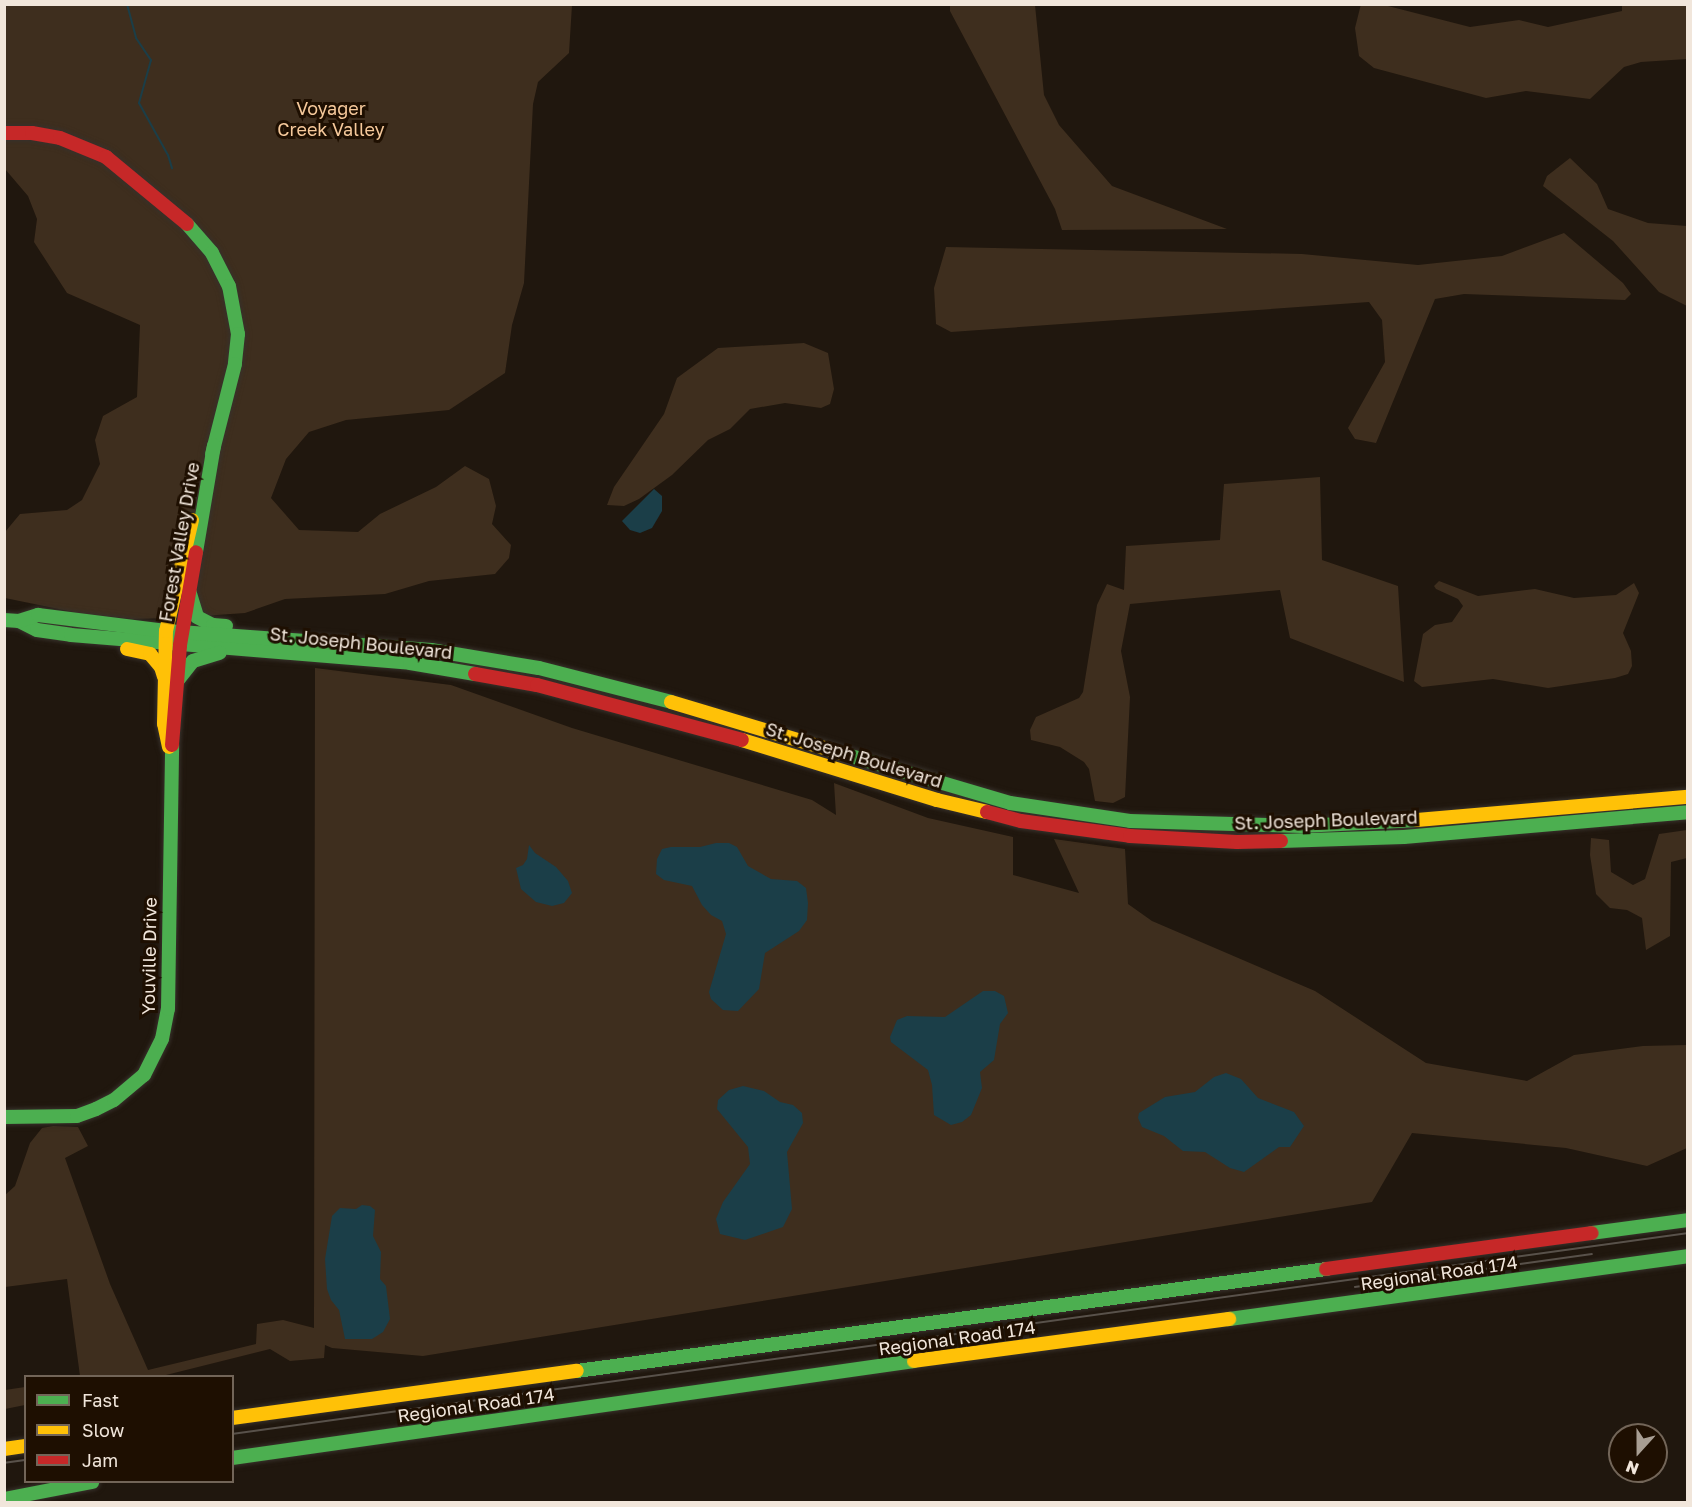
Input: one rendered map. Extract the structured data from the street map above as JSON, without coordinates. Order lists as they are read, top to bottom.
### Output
{
  "streets": {
    "main road": [
      "Forest Valley Drive",
      "St. Joseph Boulevard",
      "Youville Drive",
      "Regional Road 174"
    ]
  },
  "crossings": [
    ["Forest Valley Drive", "St. Joseph Boulevard"],
    ["Forest Valley Drive", "Youville Drive"],
    ["St. Joseph Boulevard", "Youville Drive"]
  ],
  "parks": ["Voyager Creek Valley"],
  "legend": ["Fast", "Slow", "Jam"],
  "north": "bottom"
}
